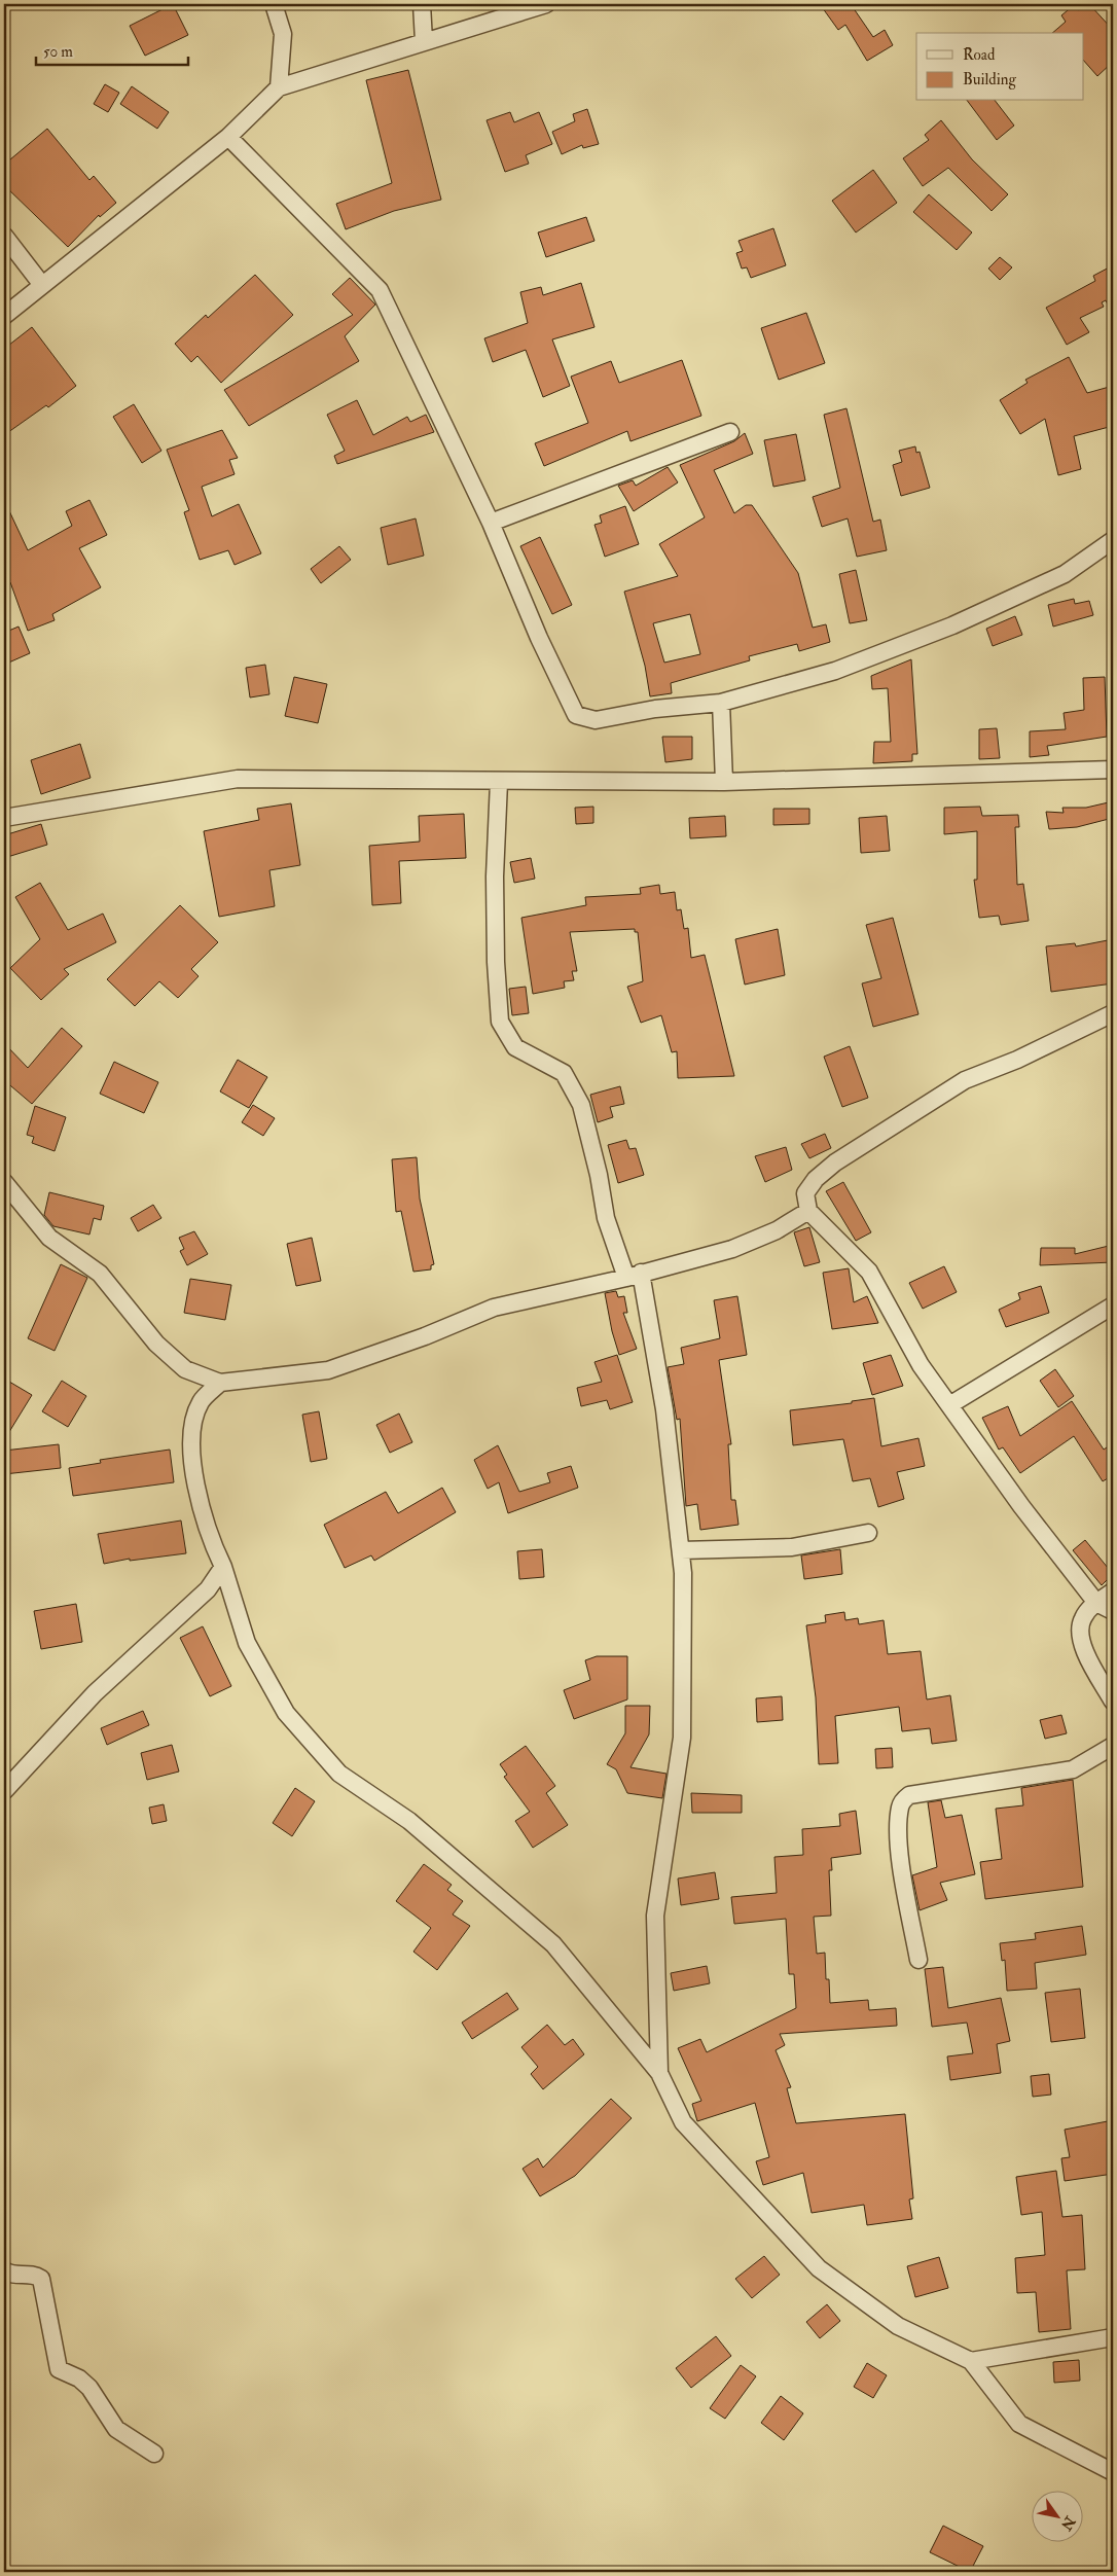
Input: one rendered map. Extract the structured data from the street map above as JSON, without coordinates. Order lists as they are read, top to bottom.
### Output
{
  "legend": ["Road", "Building"],
  "scale_bar": "50 m",
  "north": "bottom right"
}
